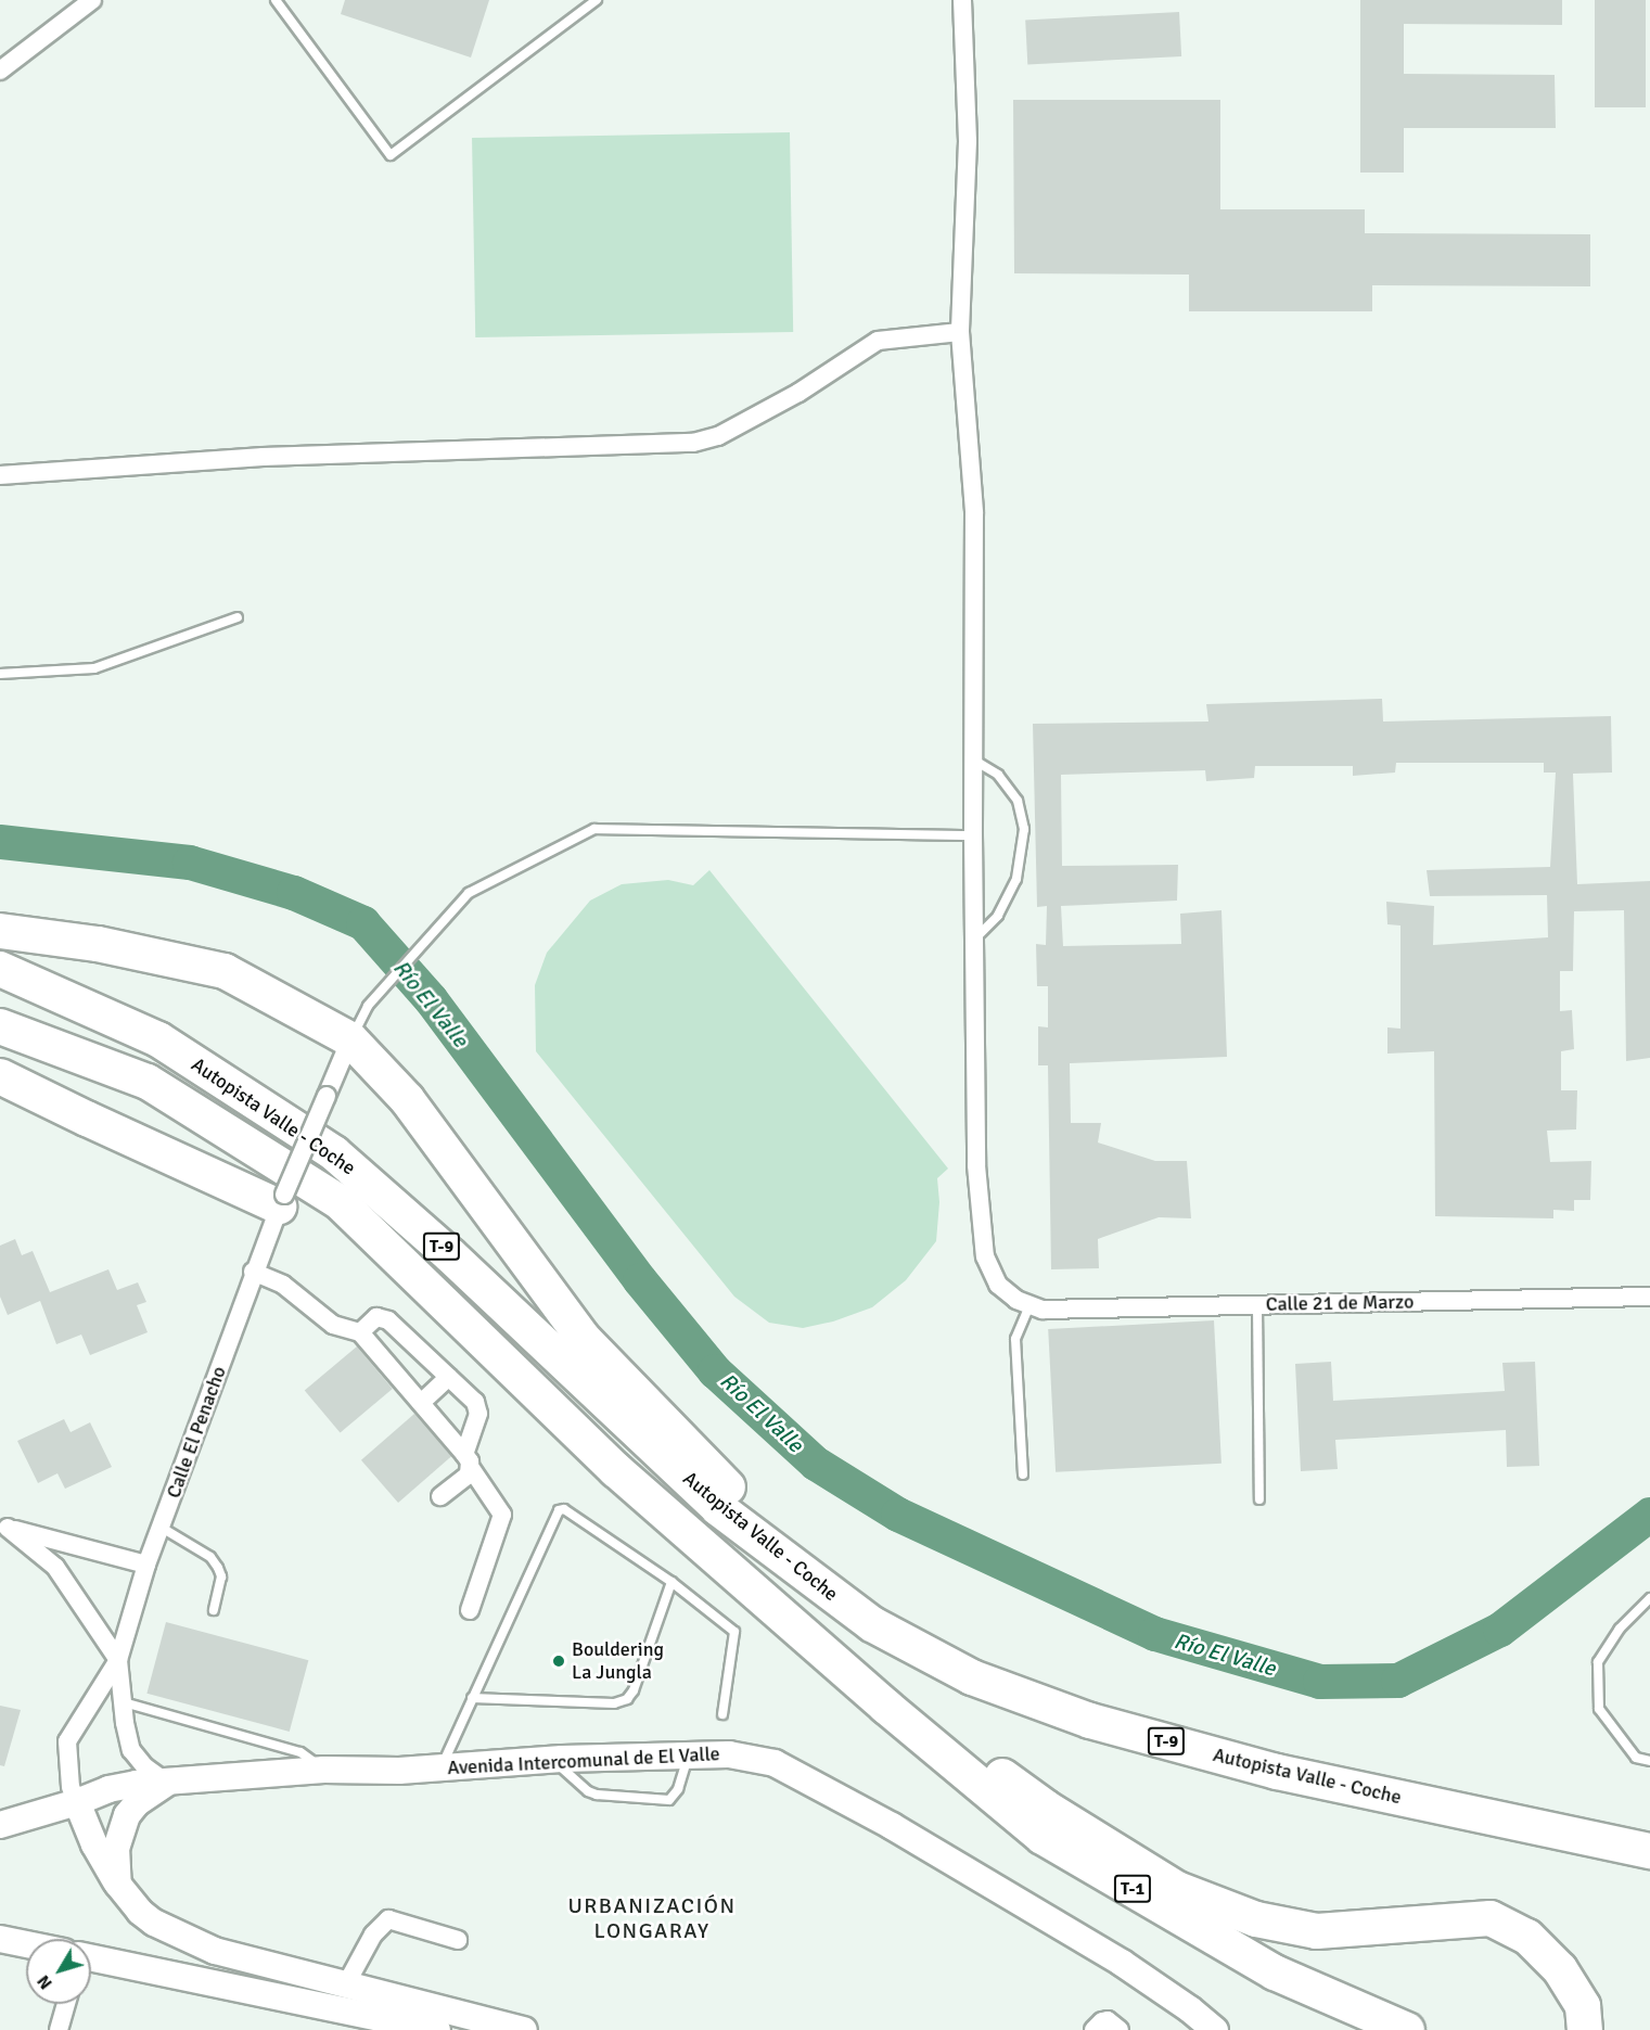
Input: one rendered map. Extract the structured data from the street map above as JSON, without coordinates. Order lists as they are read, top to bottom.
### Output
{
  "streets": {
    "highway": ["Autopista Valle - Coche", "T-9", "T-1"],
    "main road": ["Avenida Intercomunal de El Valle"],
    "street": ["Calle 21 de Marzo", "Calle El Penacho"]
  },
  "districts": ["URBANIZACIÓN LONGARAY"],
  "water": ["Río El Valle"],
  "places": ["Bouldering La Jungla"],
  "north": "bottom left"
}
